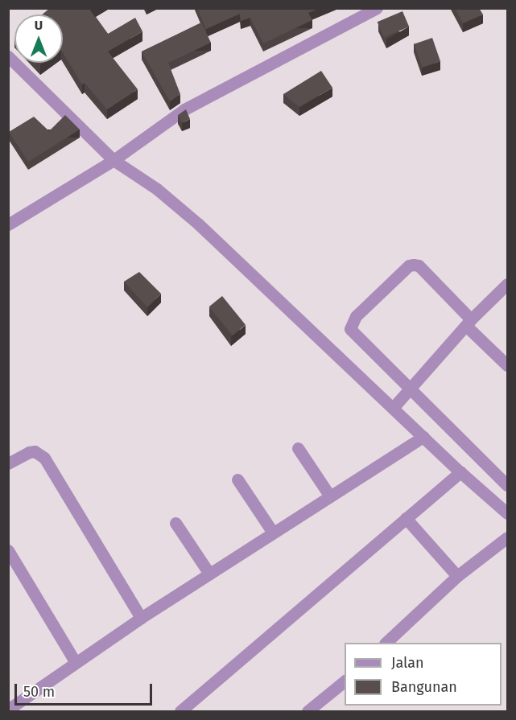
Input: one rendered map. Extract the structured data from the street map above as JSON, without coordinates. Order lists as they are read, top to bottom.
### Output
{
  "legend": ["Jalan", "Bangunan"],
  "scale_bar": "50 m",
  "north": "top"
}
